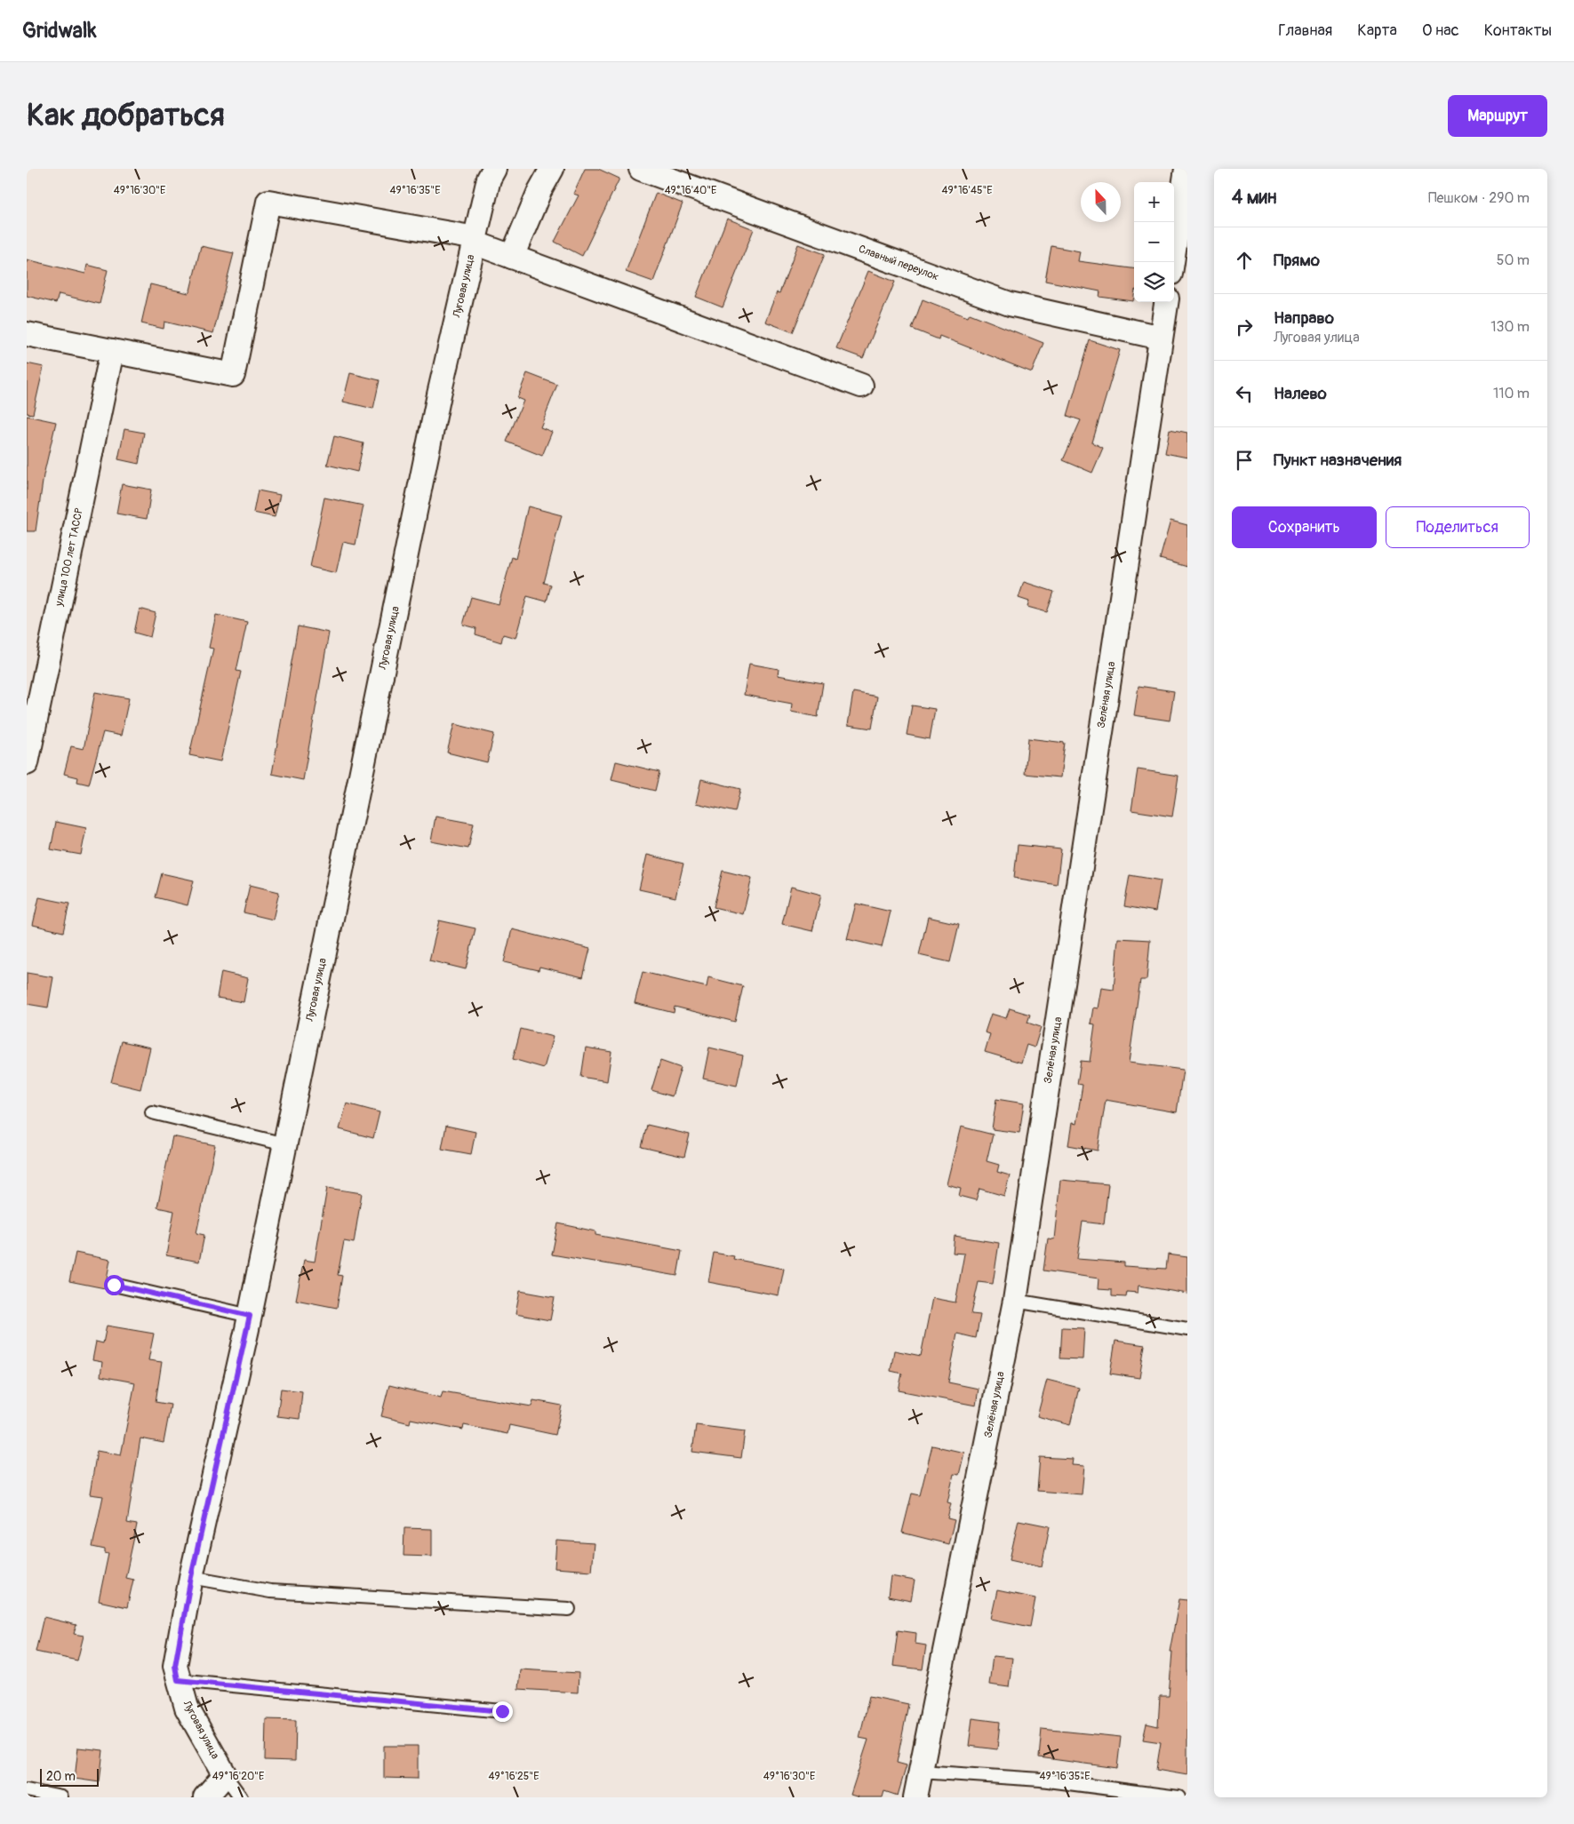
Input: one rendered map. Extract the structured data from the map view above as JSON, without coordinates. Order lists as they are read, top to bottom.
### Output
{
  "streets": {
    "street": [
      "Славный переулок",
      "Луговая улица",
      "улица 100 лет ТАССР",
      "Зелёная улица"
    ]
  },
  "crossings": [
    ["Славный переулок", "Зелёная улица"]
  ],
  "scale_bar": "20 m",
  "north": "top",
  "page": {
    "header": "Gridwalk",
    "nav": [
      "Главная",
      "Карта",
      "О нас",
      "Контакты"
    ],
    "buttons": [
      "Маршрут",
      ["Сохранить", "Поделиться"]
    ],
    "title": "Как добраться",
    "heading": ["4 мин", "Пешком · 290 m"],
    "map_buttons": ["+", "−"],
    "list": [
      ["Прямо", "50 m"],
      ["Направо", "Луговая улица", "130 m"],
      ["Налево", "110 m"],
      "Пункт назначения"
    ],
    "scale": "20 m"
  },
  "coordinates": [
    "49°16'30\"E",
    "49°16'35\"E",
    "49°16'40\"E",
    "49°16'45\"E",
    "49°16'20\"E",
    "49°16'25\"E"
  ]
}
